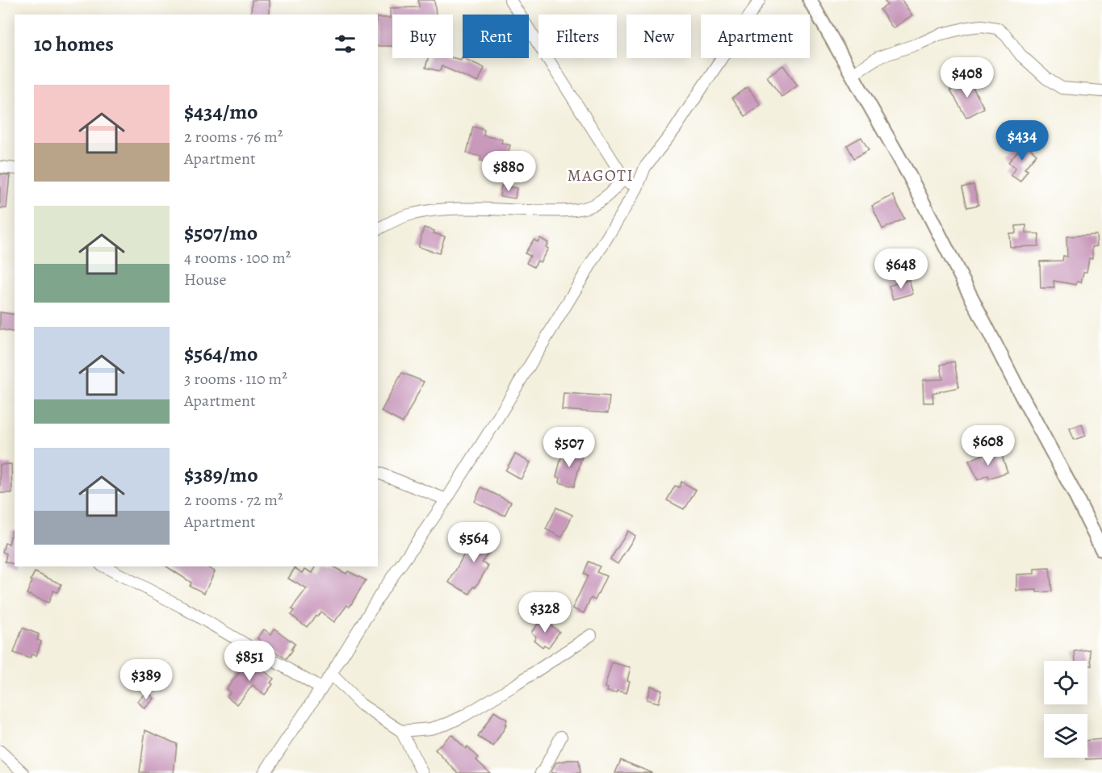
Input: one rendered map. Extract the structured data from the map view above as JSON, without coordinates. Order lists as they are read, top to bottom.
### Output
{
  "districts": ["MAGOTI"],
  "page": {
    "chip": [
      "Buy",
      "Rent",
      "Filters",
      "New",
      "Apartment"
    ],
    "heading": "10 homes",
    "price": [
      "$408",
      "$434",
      "$880",
      "$648",
      "$608",
      "$507",
      "$564",
      "$328",
      "$851",
      "$389"
    ],
    "list": [
      {
        "name": "$434/mo",
        "note": "2 rooms · 76 m² · Apartment"
      },
      {
        "name": "$507/mo",
        "note": "4 rooms · 100 m² · House"
      },
      {
        "name": "$564/mo",
        "note": "3 rooms · 110 m² · Apartment"
      },
      {
        "name": "$389/mo",
        "note": "2 rooms · 72 m² · Apartment"
      }
    ]
  }
}
